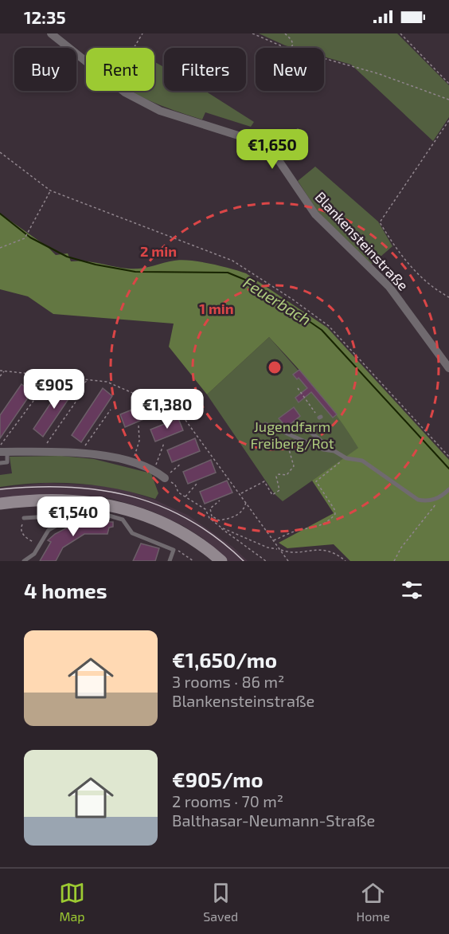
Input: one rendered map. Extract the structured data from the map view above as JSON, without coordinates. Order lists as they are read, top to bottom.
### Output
{
  "streets": {
    "street": ["Blankensteinstraße"]
  },
  "water": ["Feuerbach"],
  "parks": ["Jugendfarm Freiberg/Rot"],
  "page": {
    "status": "12:35",
    "chip": [
      "Buy",
      "Rent",
      "Filters",
      "New"
    ],
    "price": [
      "€1,650",
      "€905",
      "€1,380",
      "€1,540"
    ],
    "heading": "4 homes",
    "list": [
      {
        "name": "€1,650/mo",
        "note": "3 rooms · 86 m² · Blankensteinstraße"
      },
      {
        "name": "€905/mo",
        "note": "2 rooms · 70 m² · Balthasar-Neumann-Straße"
      }
    ],
    "tabs": ["Map", "Saved", "Home"]
  },
  "rings": ["2 min", "1 min"]
}
